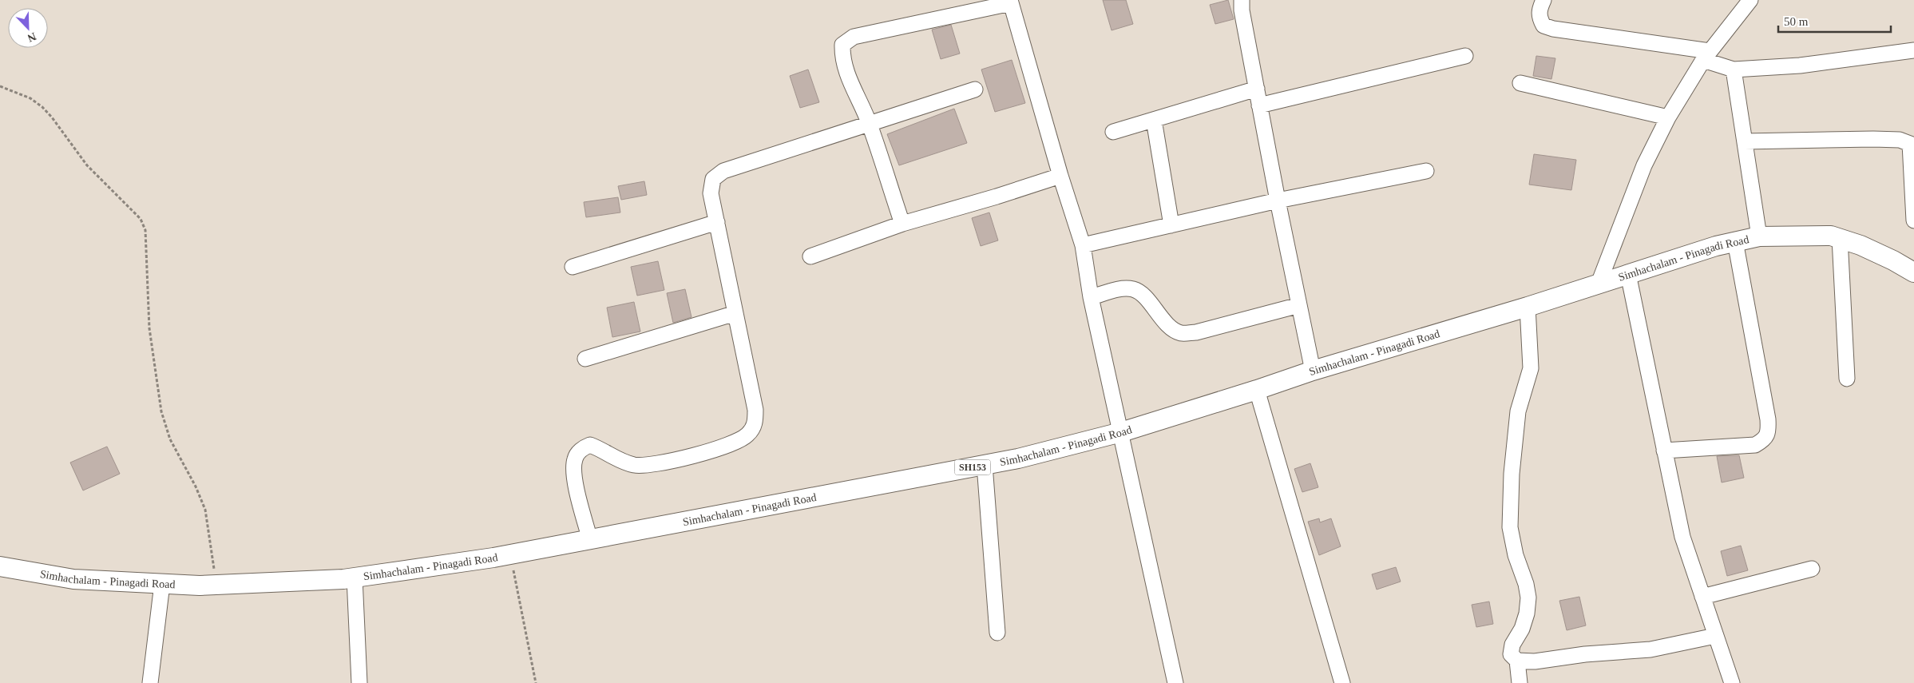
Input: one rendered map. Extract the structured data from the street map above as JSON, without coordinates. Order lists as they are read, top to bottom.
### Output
{
  "streets": {
    "main road": ["Simhachalam - Pinagadi Road", "SH153"]
  },
  "scale_bar": "50 m",
  "north": "bottom right"
}
